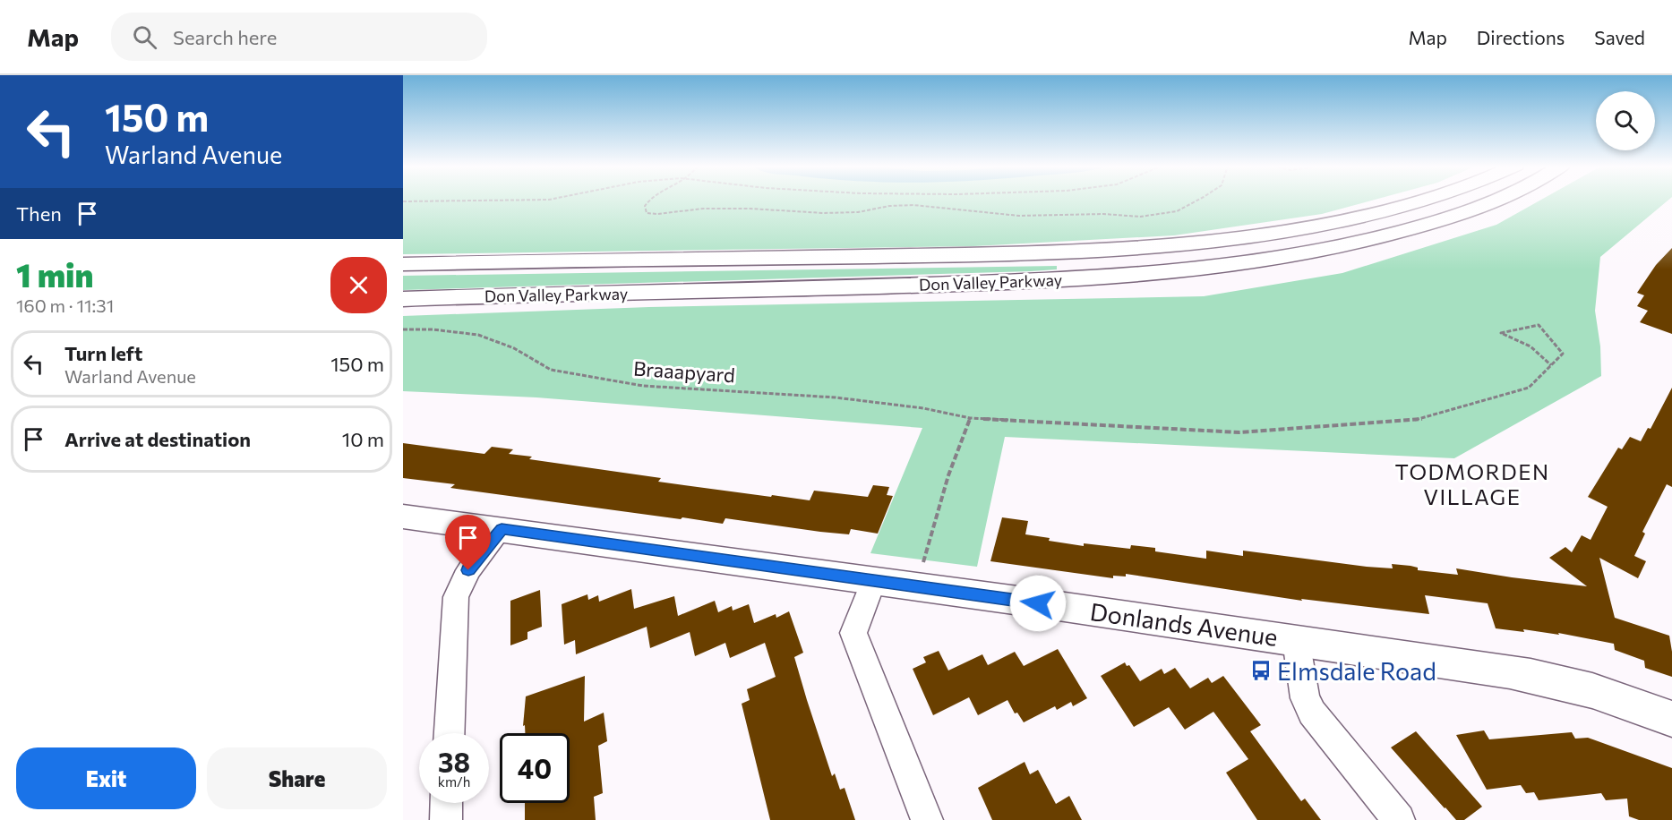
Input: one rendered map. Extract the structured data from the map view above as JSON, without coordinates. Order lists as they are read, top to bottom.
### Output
{
  "streets": {
    "highway": ["Don Valley Parkway"],
    "street": ["Donlands Avenue"],
    "path": ["Braaapyard"]
  },
  "districts": ["TODMORDEN VILLAGE"],
  "places": {
    "bus stop": ["Elmsdale Road"]
  },
  "page": {
    "header": "Map",
    "search": "Search here",
    "nav": ["Map", "Directions", "Saved"],
    "turn": ["150 m", "Warland Avenue"],
    "then": "Then",
    "heading": ["1 min", "160 m · 11:31"],
    "list": [
      {
        "name": "Turn left",
        "note": "Warland Avenue",
        "value": "150 m"
      },
      {
        "name": "Arrive at destination",
        "value": "10 m"
      }
    ],
    "speed": "38 km/h",
    "limit": "40",
    "buttons": ["Exit", "Share"]
  }
}
